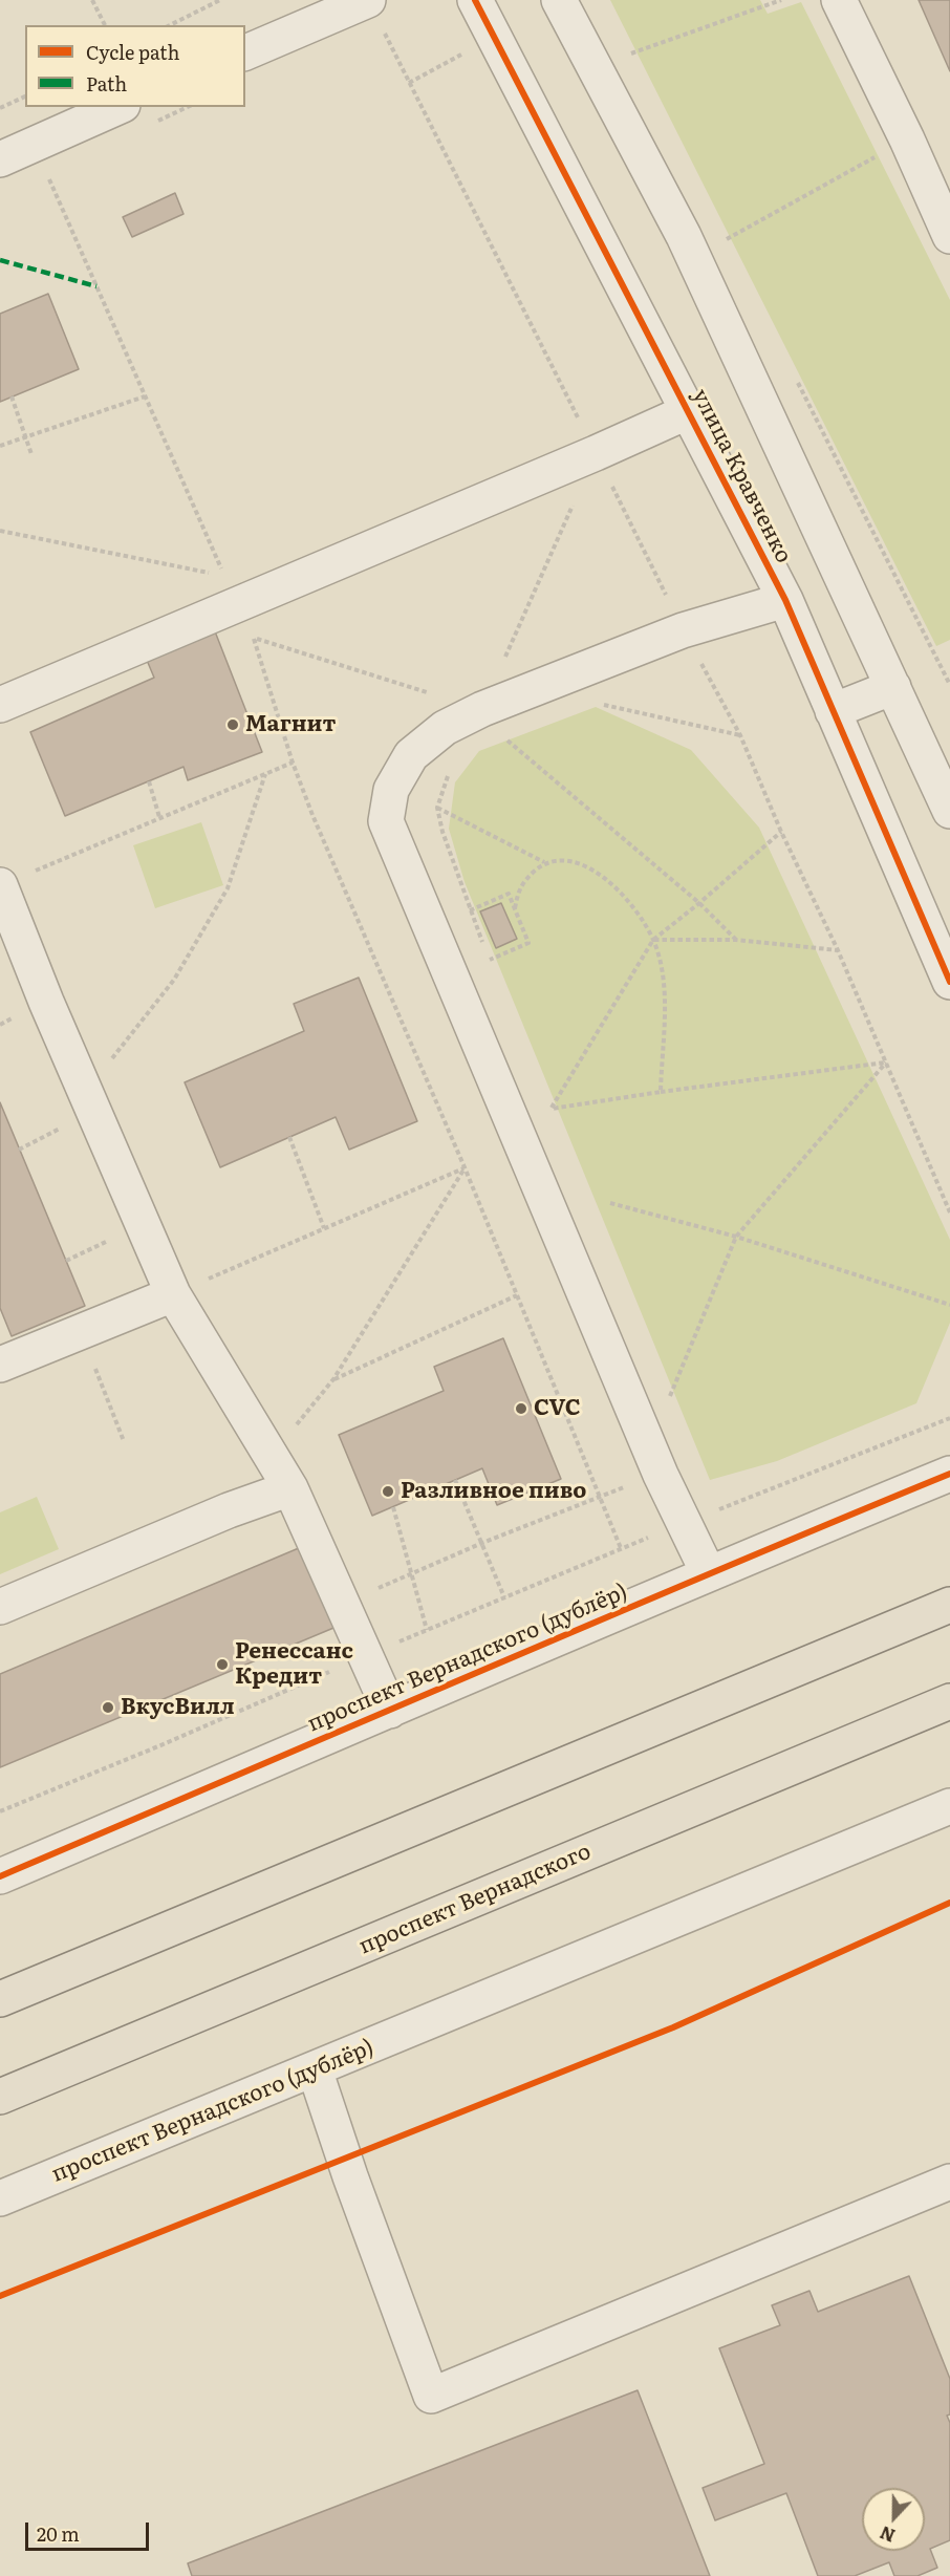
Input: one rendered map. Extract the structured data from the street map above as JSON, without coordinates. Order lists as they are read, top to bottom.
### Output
{
  "streets": {
    "main road": ["проспект Вернадского"],
    "street": ["улица Кравченко", "проспект Вернадского (дублёр)"]
  },
  "places": [
    "Магнит",
    "CVC",
    "Разливное пиво",
    "Ренессанс Кредит",
    "ВкусВилл"
  ],
  "legend": ["Cycle path", "Path"],
  "scale_bar": "20 m",
  "north": "bottom"
}
